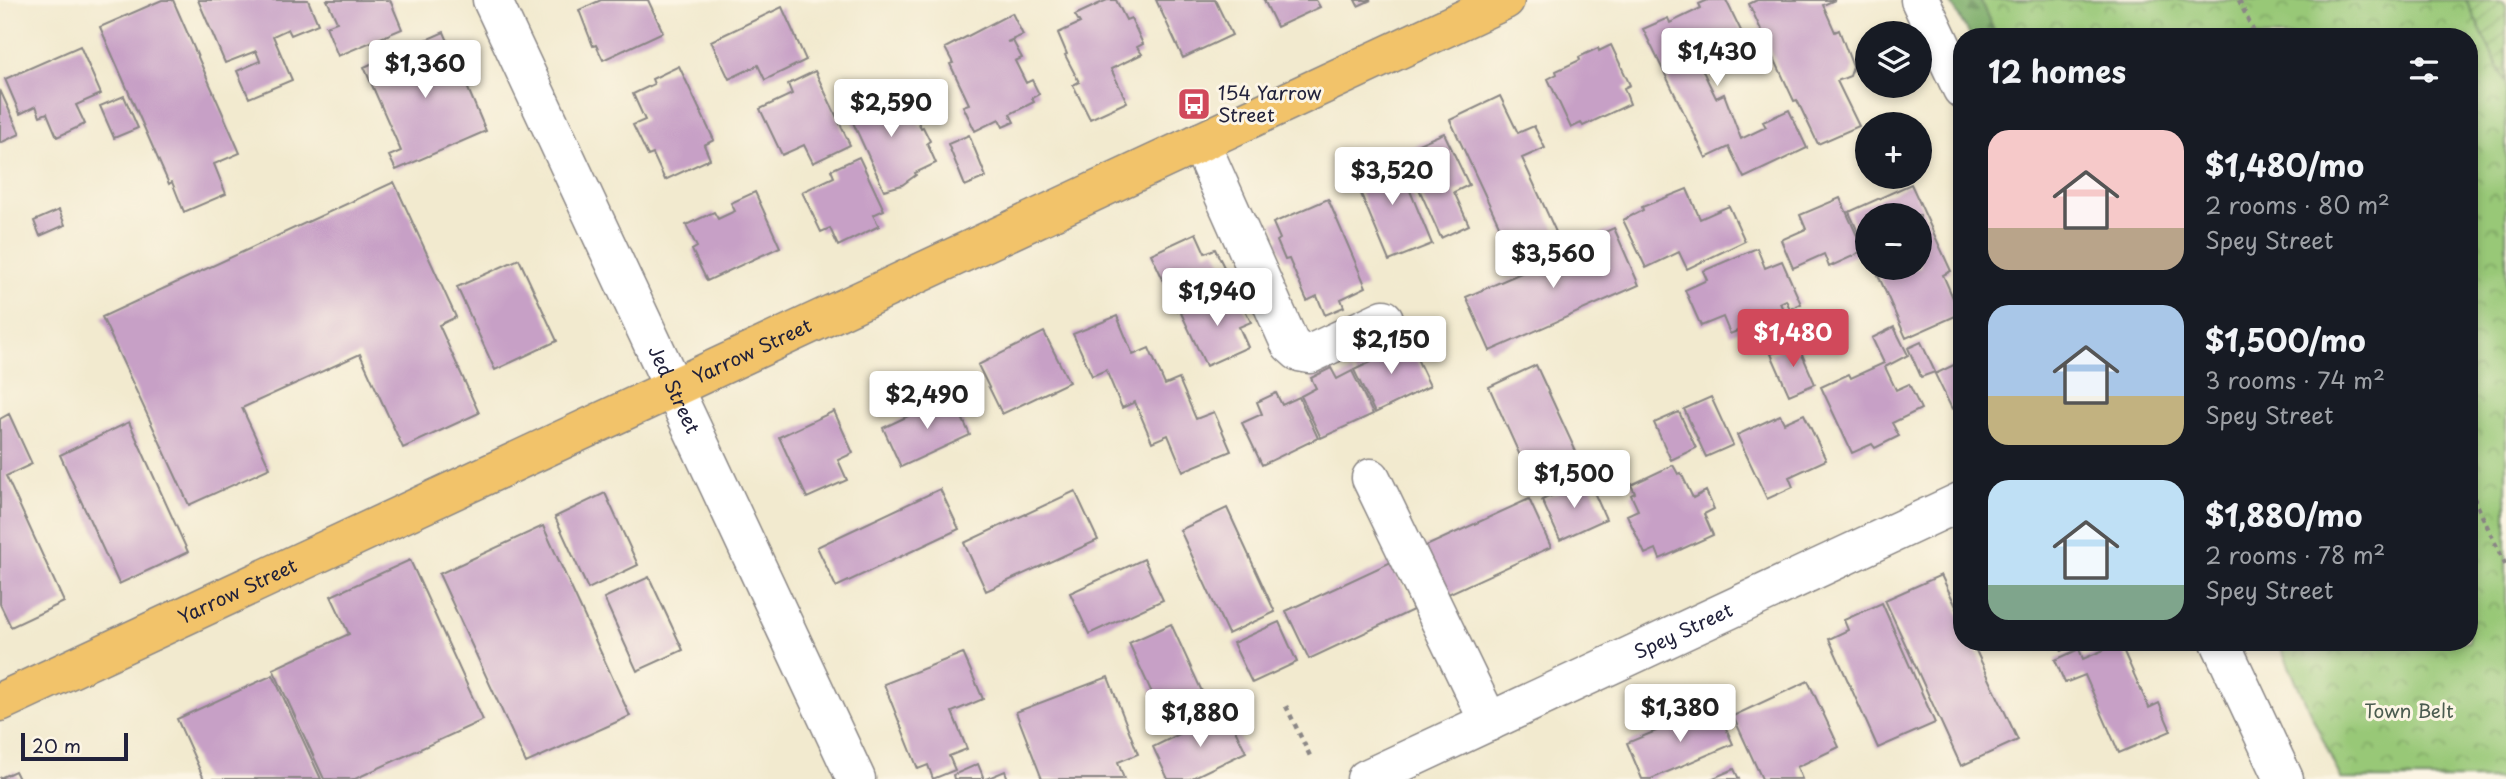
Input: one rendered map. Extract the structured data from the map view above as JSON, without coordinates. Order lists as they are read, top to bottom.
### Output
{
  "streets": {
    "main road": ["Yarrow Street"],
    "street": ["Jed Street", "Spey Street"]
  },
  "crossings": [
    ["Yarrow Street", "Jed Street"]
  ],
  "parks": ["Town Belt"],
  "places": {
    "bus stop": ["154 Yarrow Street"]
  },
  "scale_bar": "20 m",
  "page": {
    "map_buttons": ["+", "−"],
    "price": [
      "$1,430",
      "$1,360",
      "$2,590",
      "$3,520",
      "$3,560",
      "$1,940",
      "$1,480",
      "$2,150",
      "$2,490",
      "$1,500",
      "$1,380",
      "$1,880"
    ],
    "heading": "12 homes",
    "list": [
      {
        "name": "$1,480/mo",
        "note": "2 rooms · 80 m² · Spey Street"
      },
      {
        "name": "$1,500/mo",
        "note": "3 rooms · 74 m² · Spey Street"
      },
      {
        "name": "$1,880/mo",
        "note": "2 rooms · 78 m² · Spey Street"
      }
    ],
    "scale": "20 m"
  }
}
